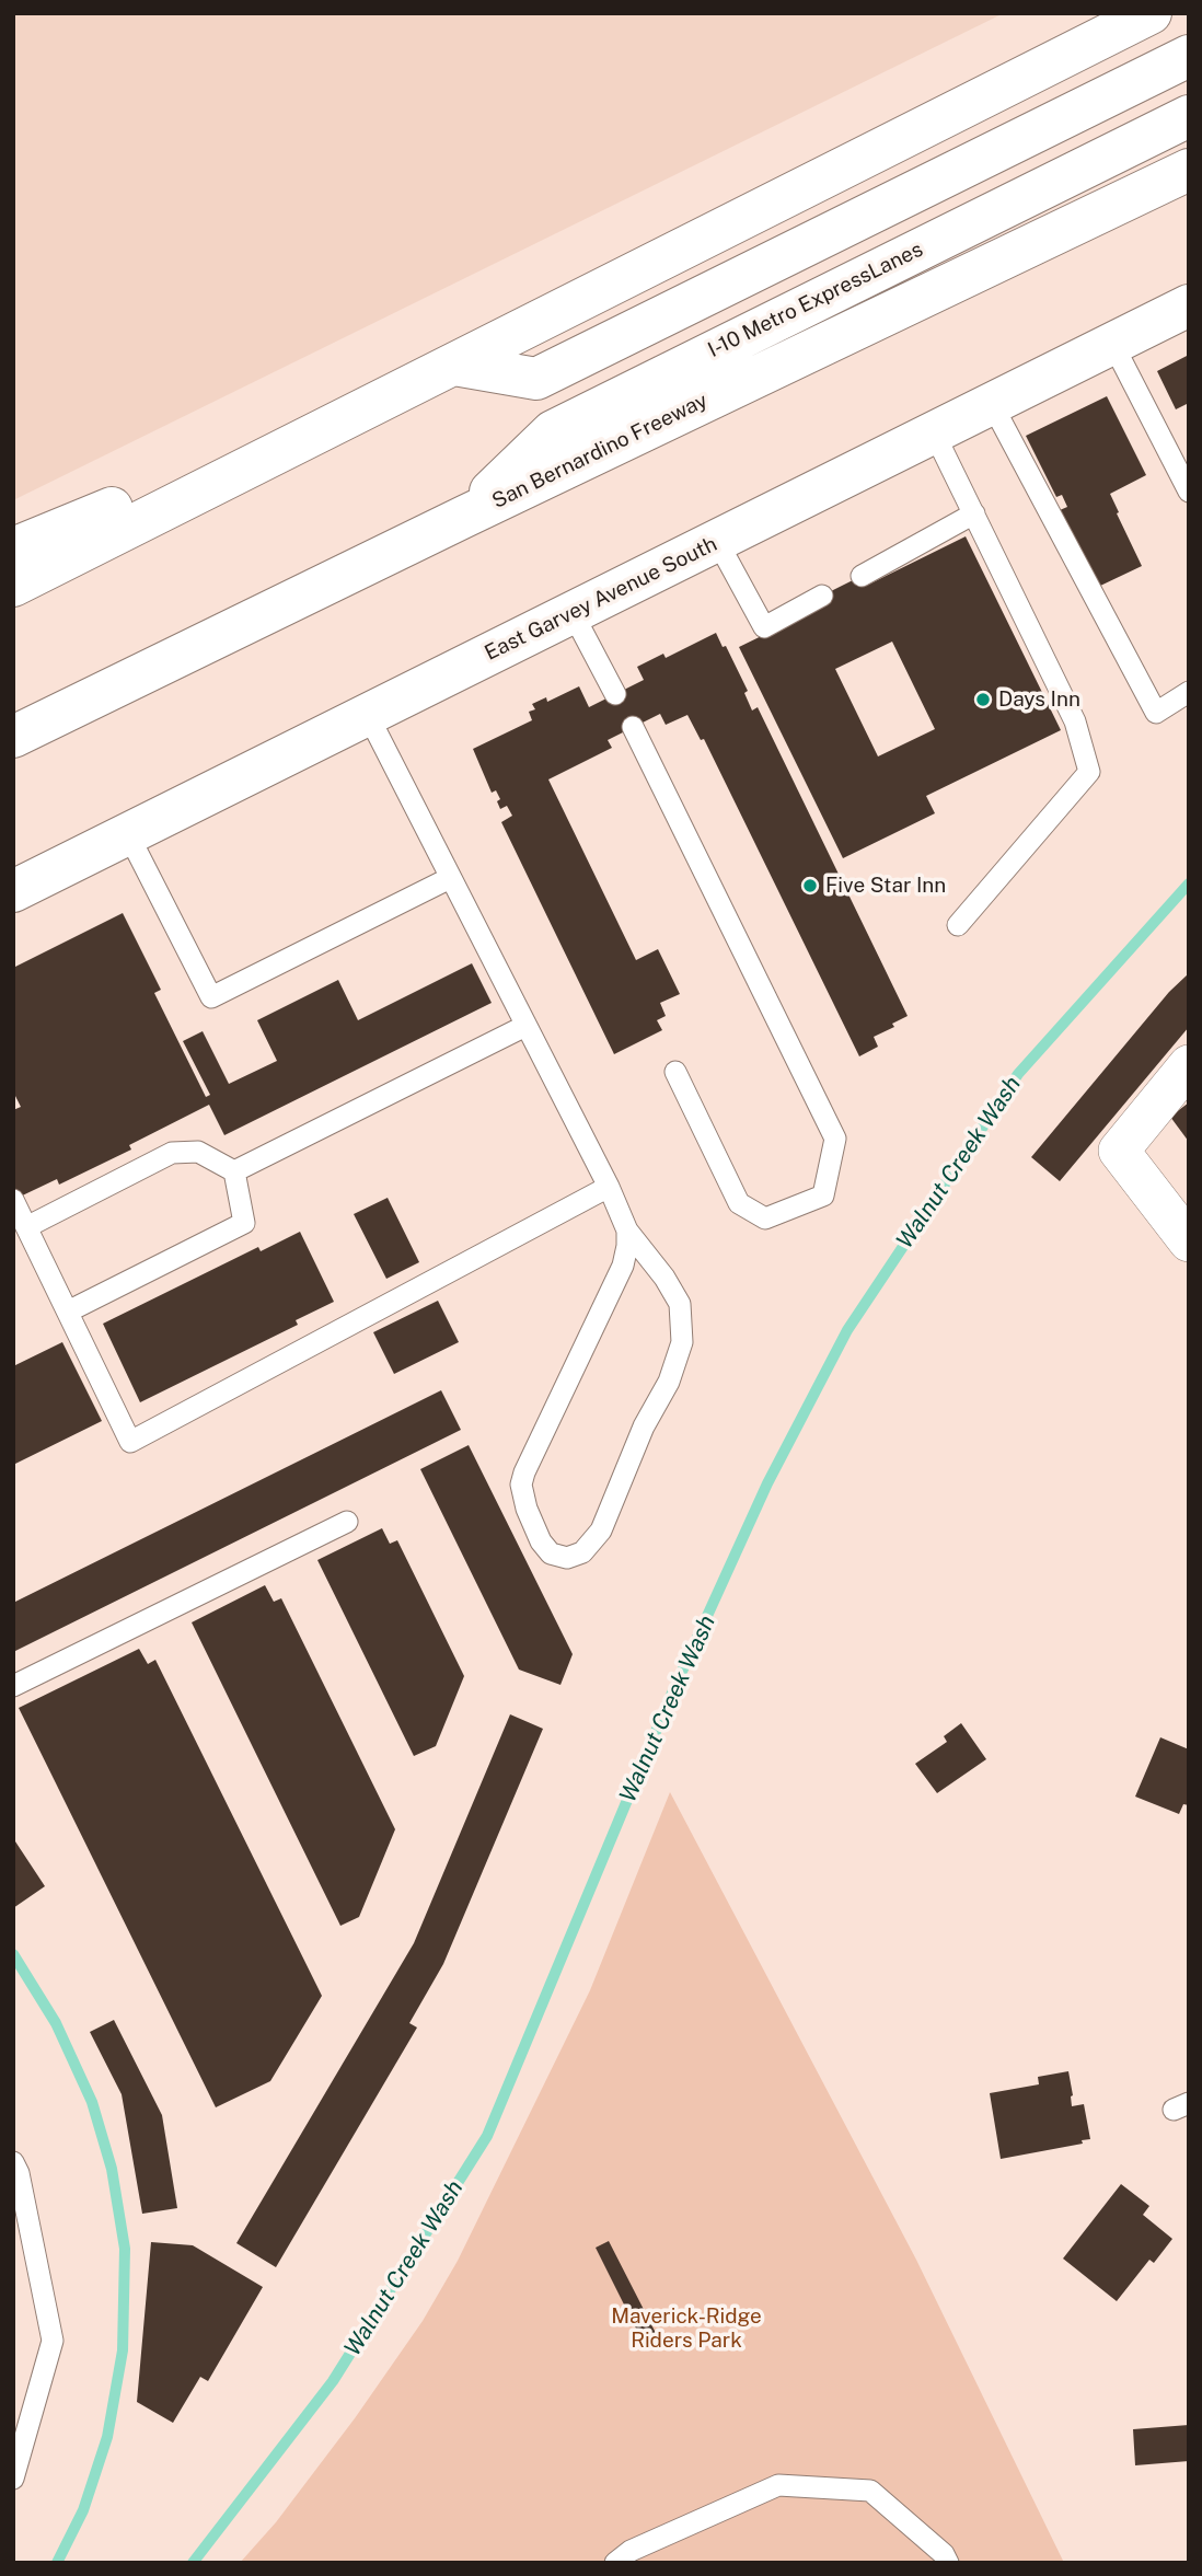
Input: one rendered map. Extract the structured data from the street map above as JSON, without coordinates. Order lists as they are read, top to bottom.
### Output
{
  "streets": {
    "main road": ["I-10 Metro ExpressLanes", "San Bernardino Freeway", "East Garvey Avenue South"]
  },
  "crossings": [
    ["I-10 Metro ExpressLanes", "San Bernardino Freeway"]
  ],
  "water": ["Walnut Creek Wash"],
  "parks": ["Maverick-Ridge Riders Park"],
  "places": ["Days Inn", "Five Star Inn"]
}
